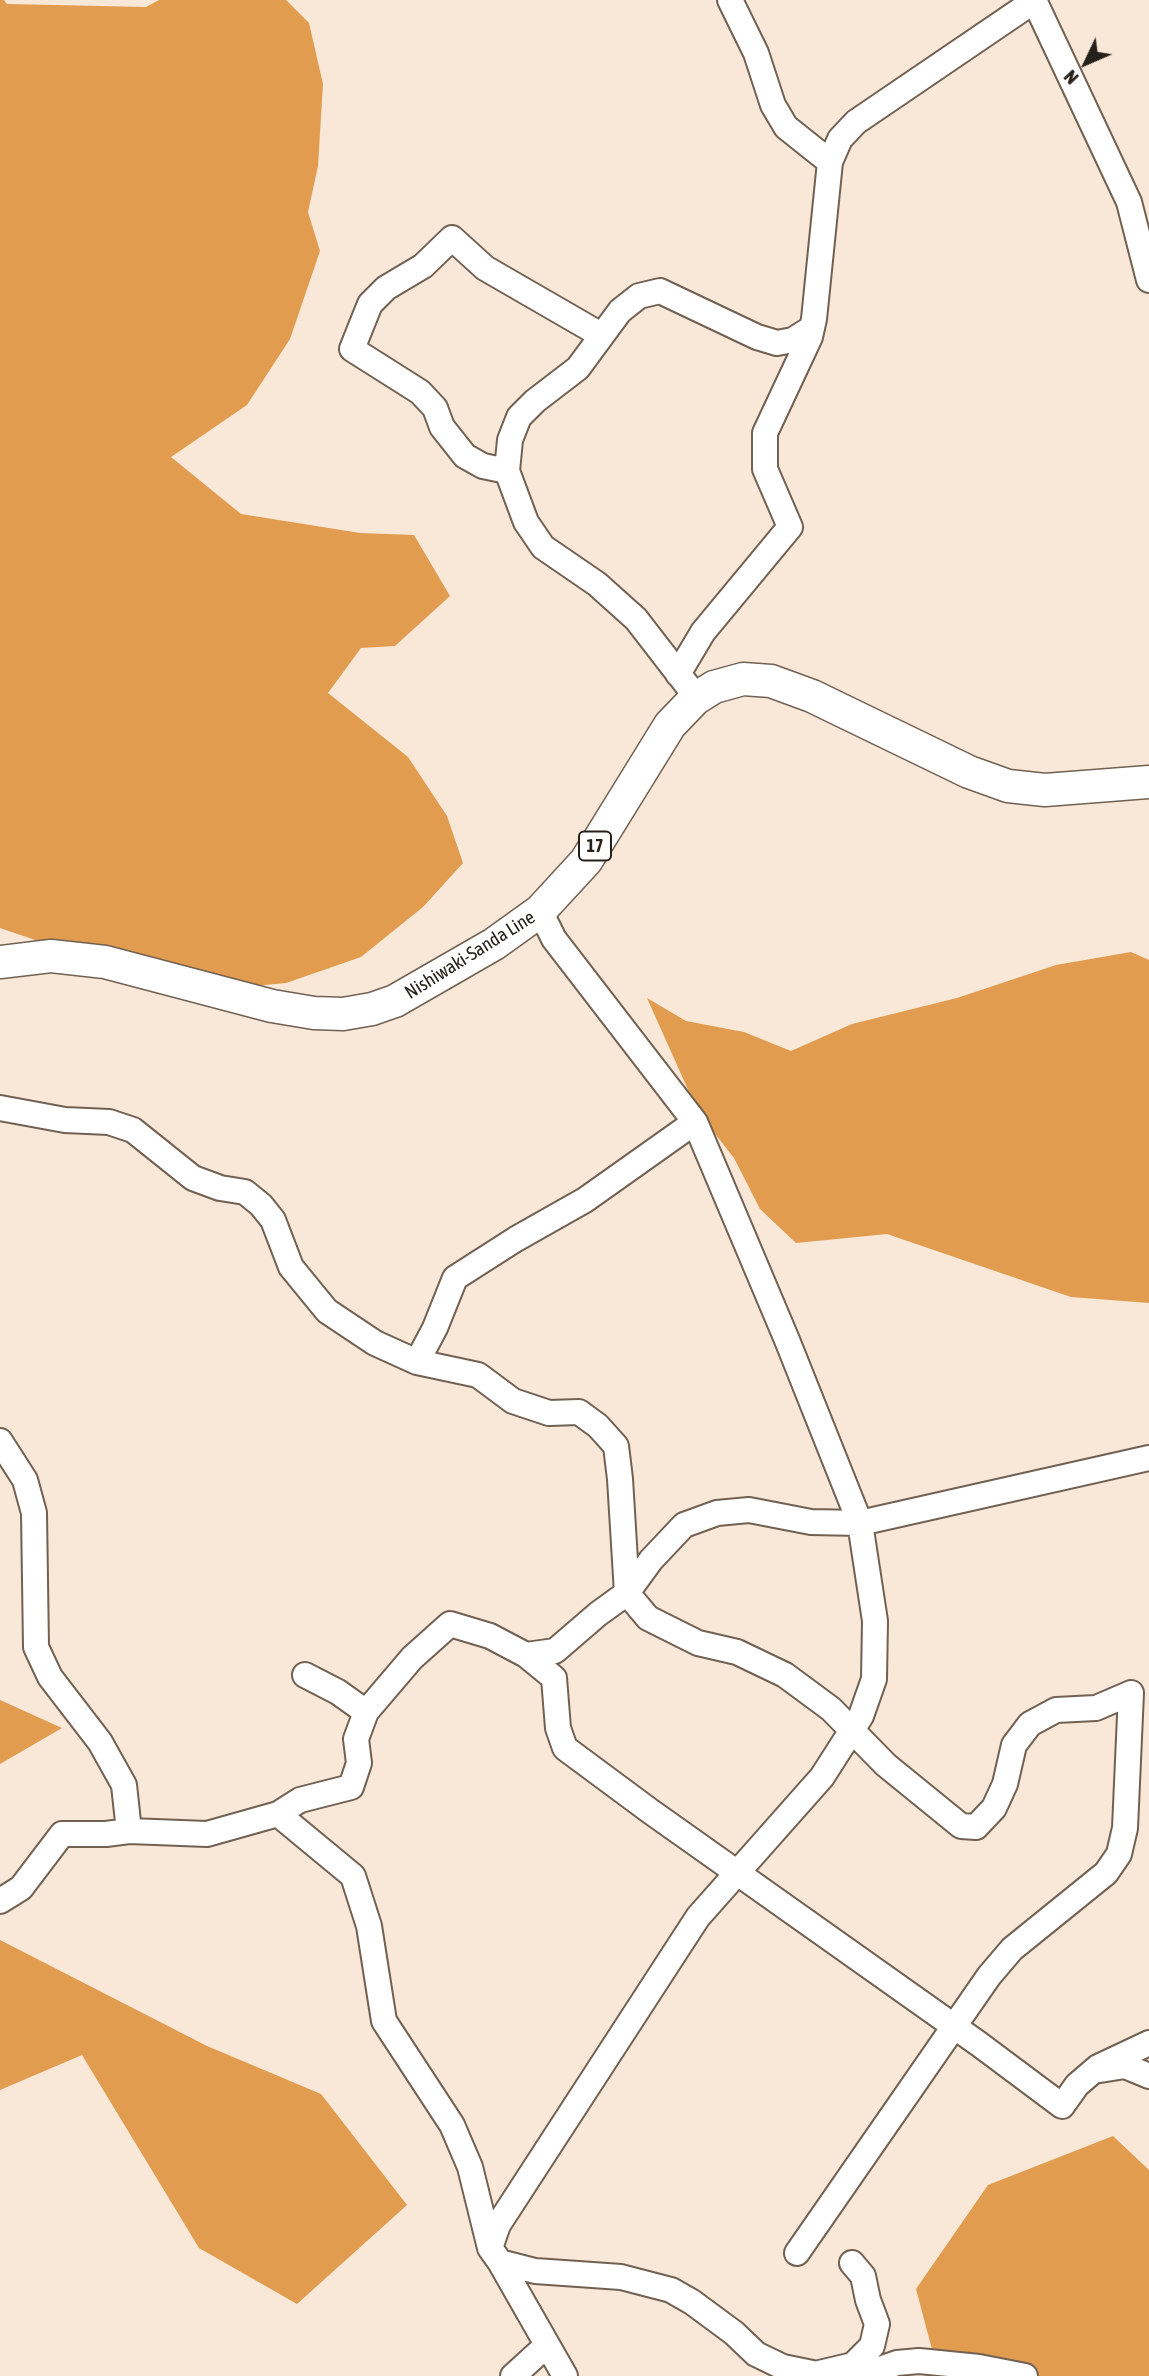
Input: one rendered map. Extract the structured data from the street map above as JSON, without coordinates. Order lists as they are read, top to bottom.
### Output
{
  "streets": {
    "main road": ["17", "Nishiwaki-Sanda Line"]
  },
  "north": "bottom left"
}
